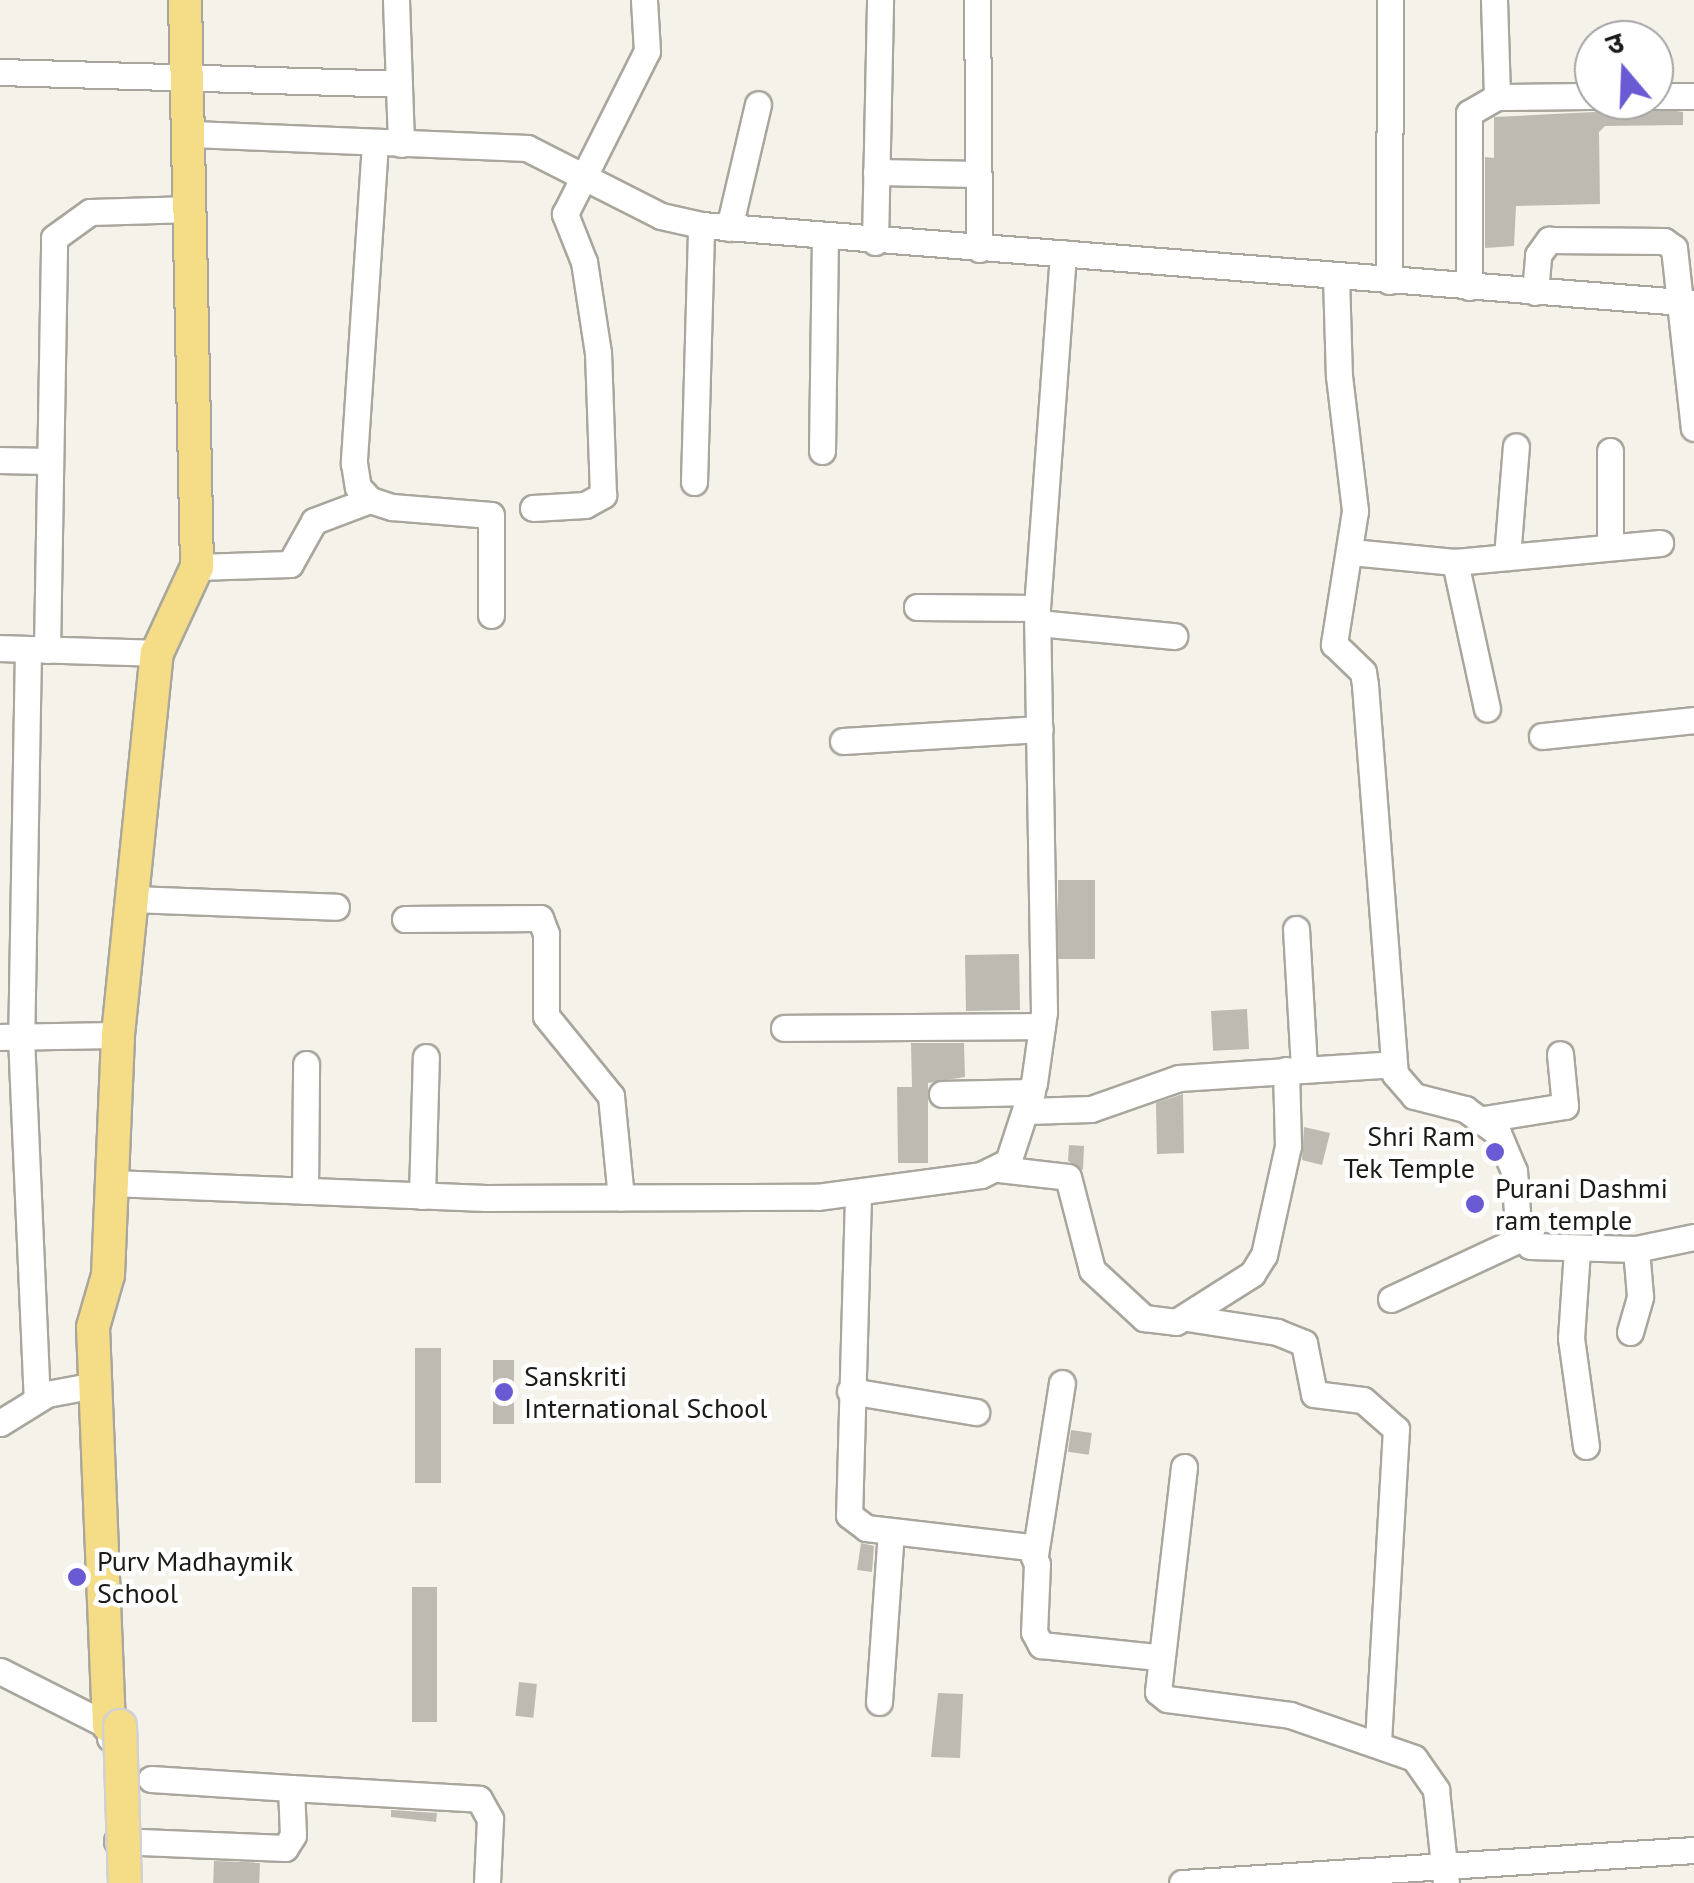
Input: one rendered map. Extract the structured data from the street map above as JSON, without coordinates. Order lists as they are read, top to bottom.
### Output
{
  "places": [
    "Shri Ram Tek Temple",
    "Purani Dashmi ram temple",
    "Sanskriti International School",
    "Purv Madhaymik School"
  ],
  "north": "top"
}
